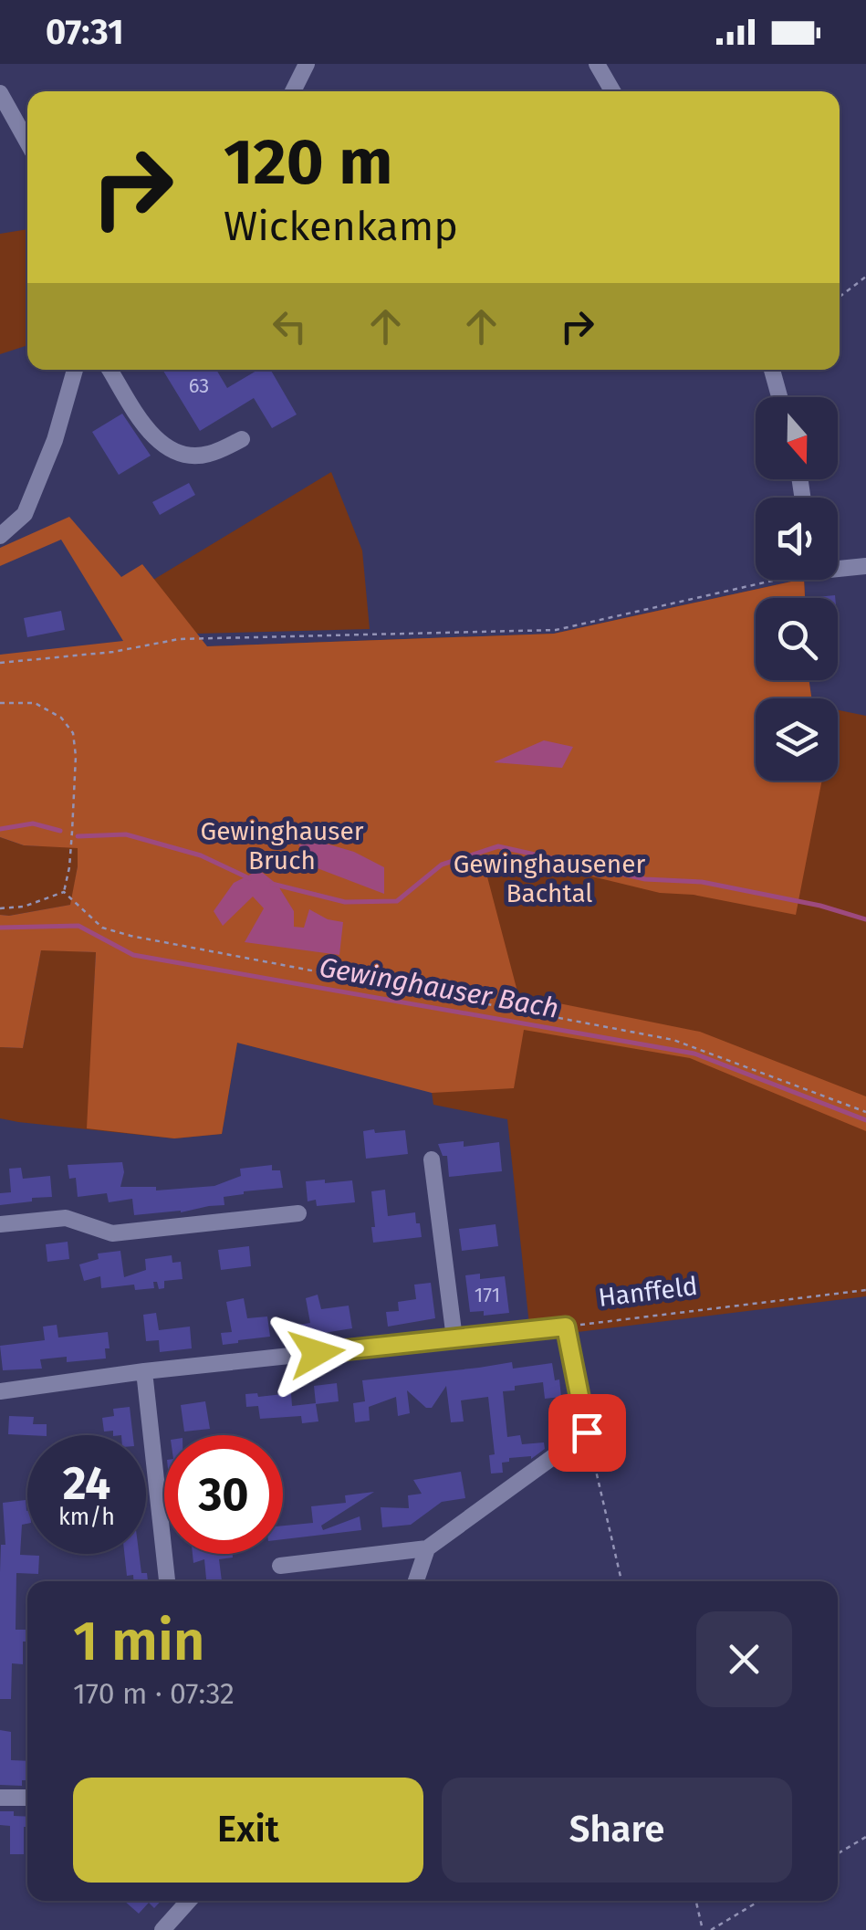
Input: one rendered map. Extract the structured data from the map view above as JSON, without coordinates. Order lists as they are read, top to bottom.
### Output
{
  "streets": {
    "street": ["Hanffeld"]
  },
  "water": ["Gewinghauser Bach"],
  "parks": ["Gewinghauser Bruch", "Gewinghausener Bachtal"],
  "house_numbers": ["63", "171"],
  "north": "bottom",
  "page": {
    "status": "07:31",
    "turn": ["120 m", "Wickenkamp"],
    "speed": "24 km/h",
    "limit": "30",
    "heading": ["1 min", "170 m · 07:32"],
    "buttons": ["Exit", "Share"]
  }
}
